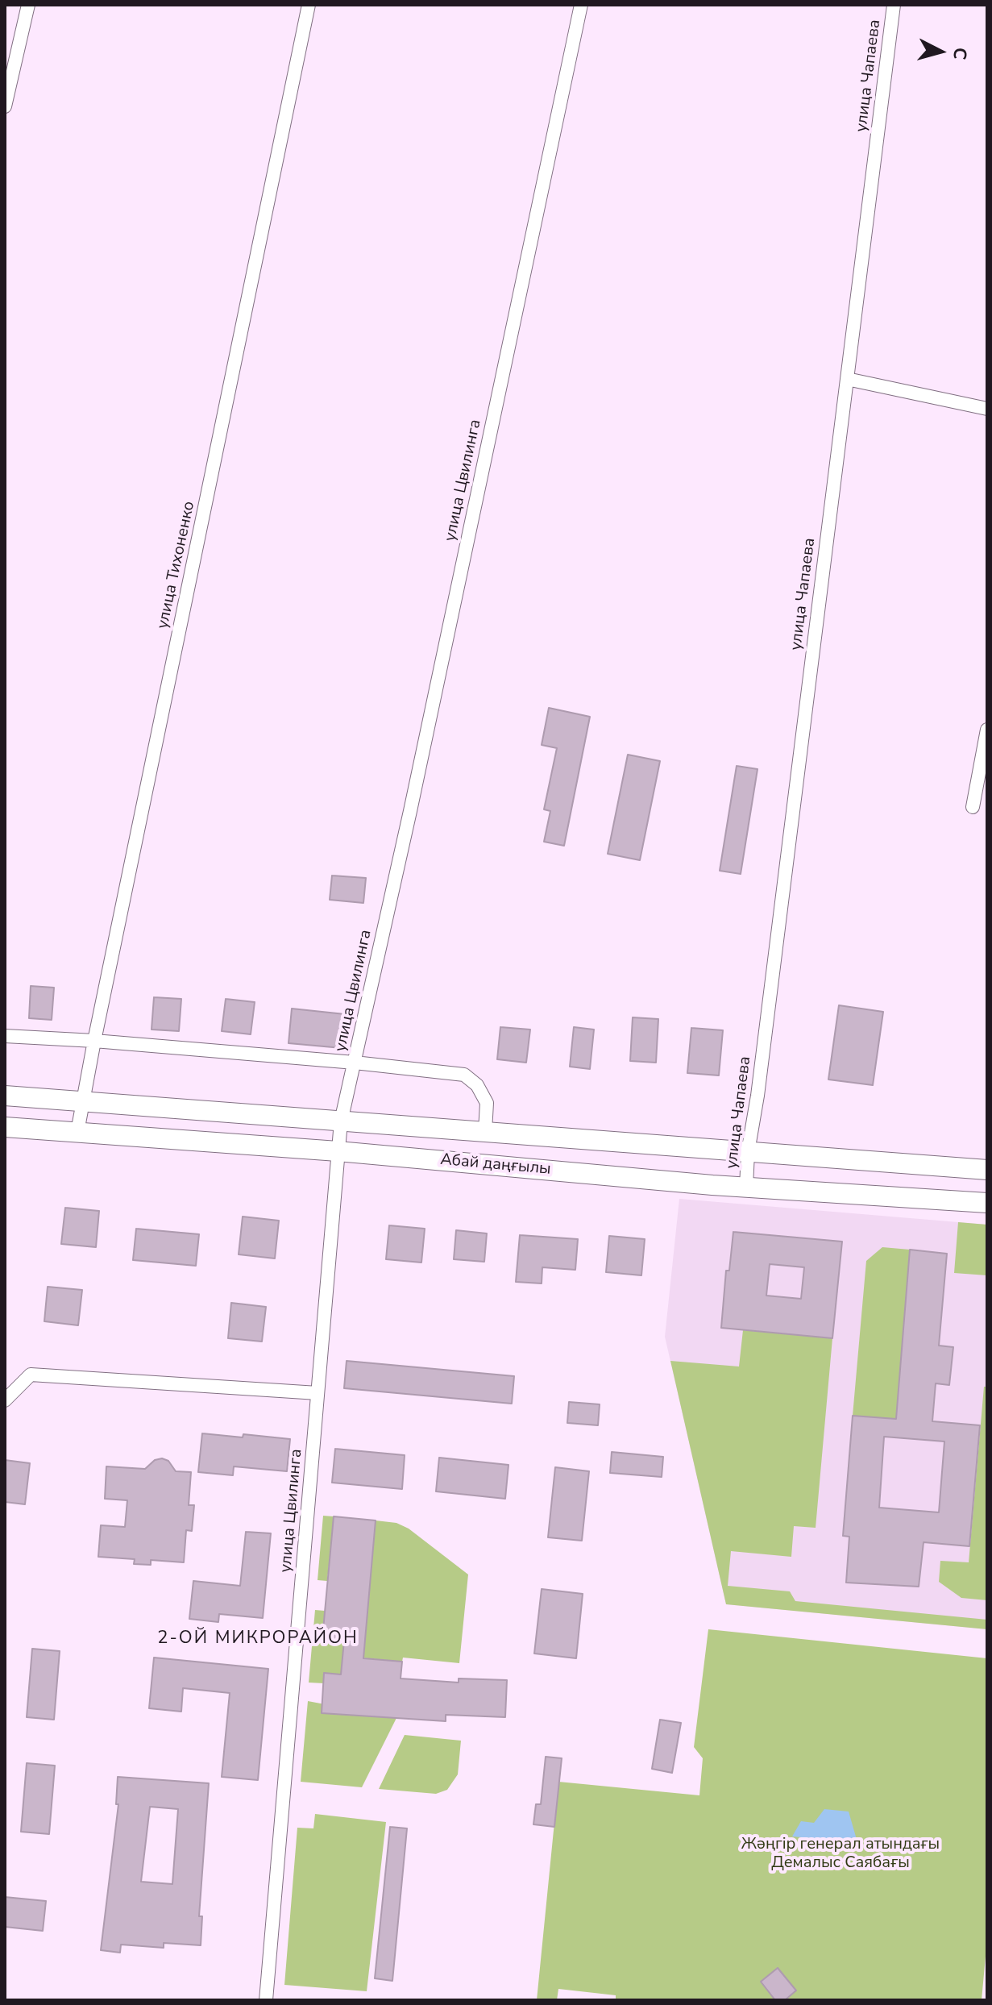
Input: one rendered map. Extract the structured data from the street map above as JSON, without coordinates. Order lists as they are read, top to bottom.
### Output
{
  "streets": {
    "street": [
      "улица Чапаева",
      "улица Цвилинга",
      "улица Тихоненко",
      "Абай даңғылы"
    ]
  },
  "crossings": [
    ["улица Чапаева", "Абай даңғылы"],
    ["улица Цвилинга", "Абай даңғылы"],
    ["улица Тихоненко", "Абай даңғылы"]
  ],
  "districts": ["2-ОЙ МИКРОРАЙОН"],
  "parks": ["Жәңгір генерал атындағы Демалыс Саябағы"],
  "north": "right"
}
